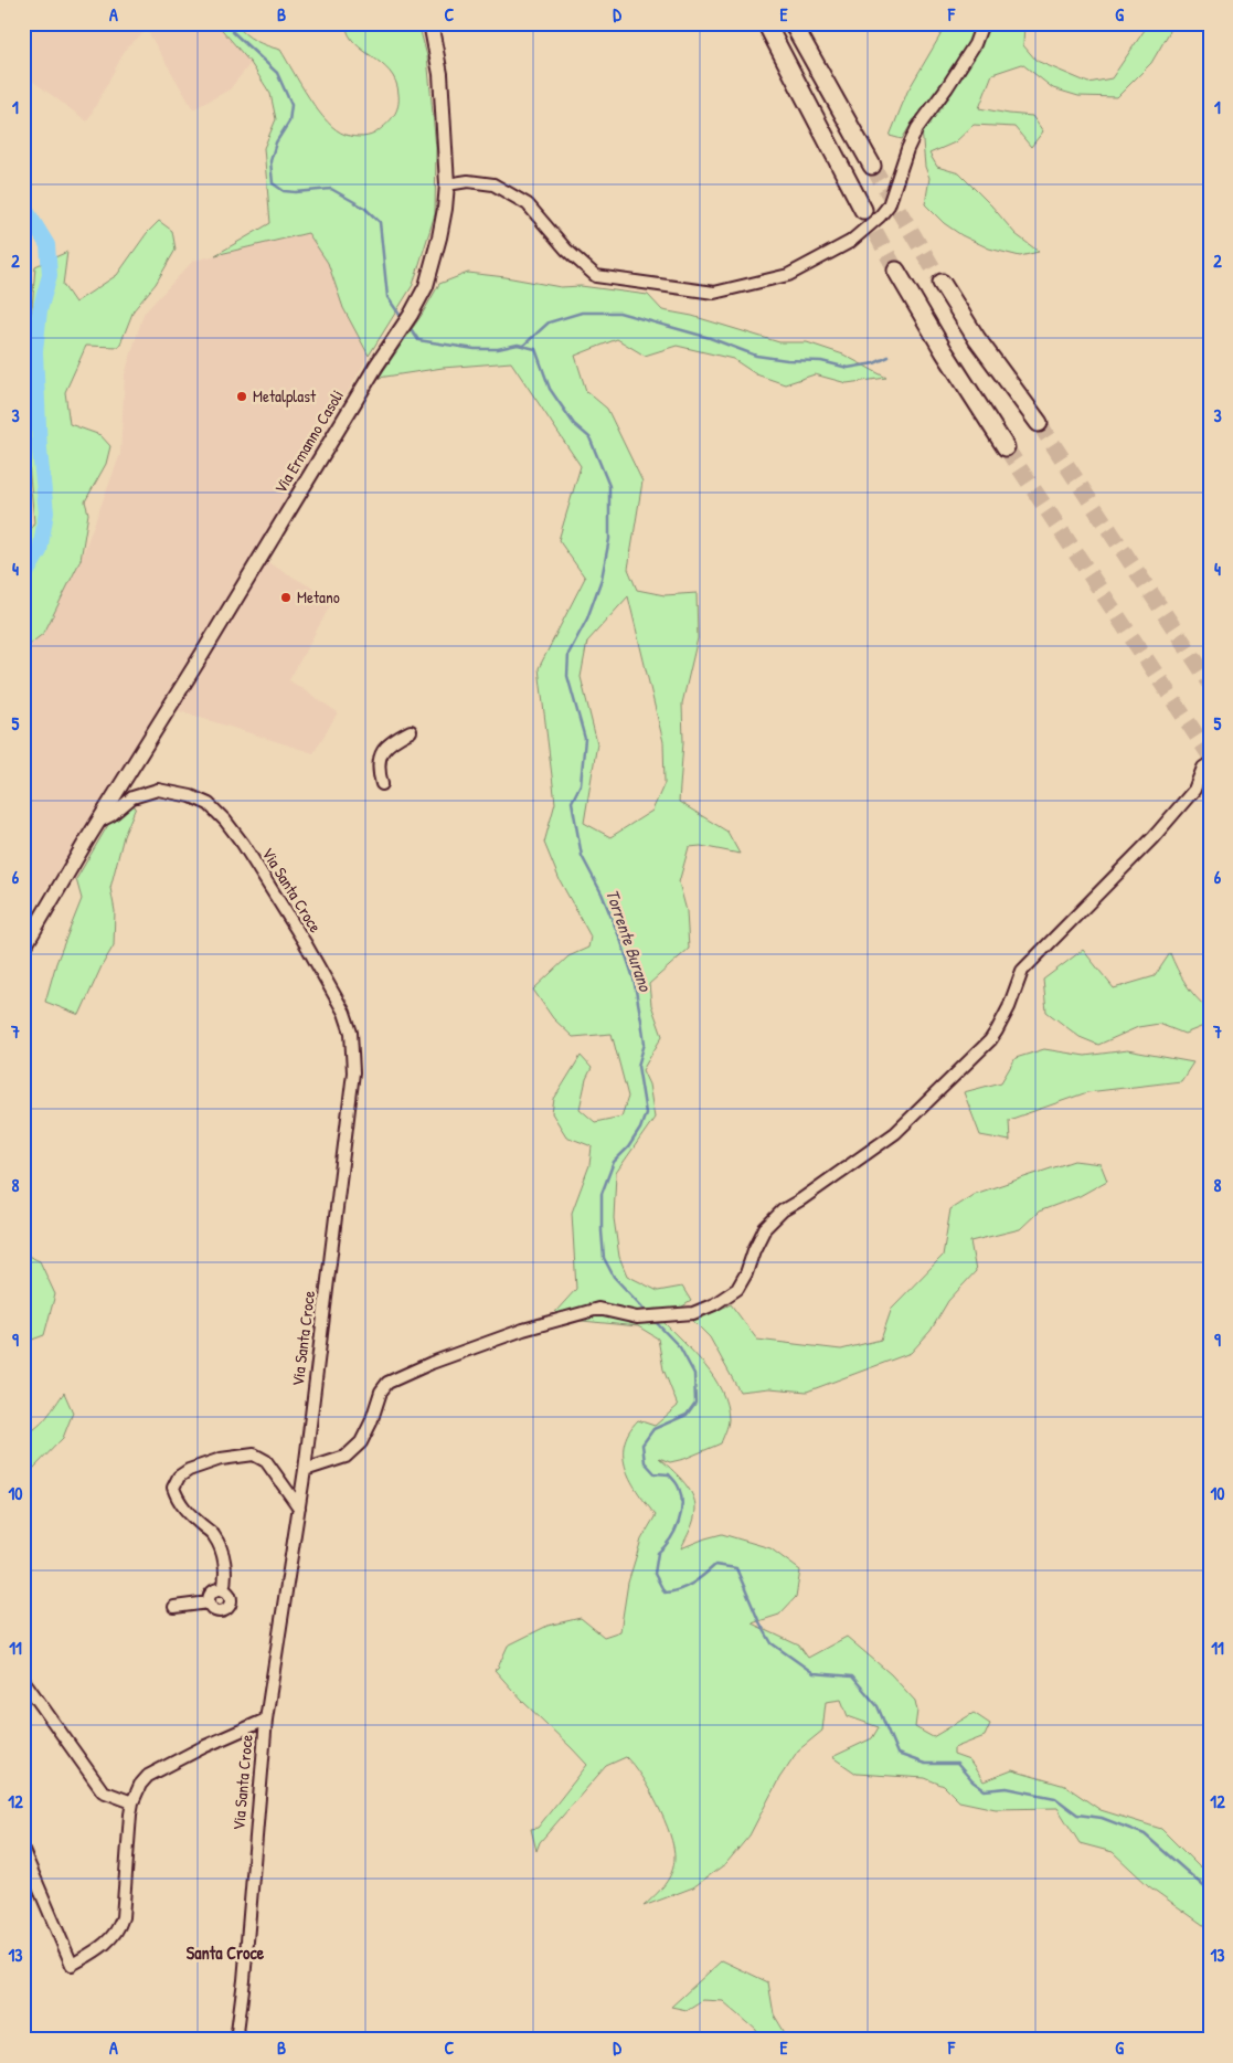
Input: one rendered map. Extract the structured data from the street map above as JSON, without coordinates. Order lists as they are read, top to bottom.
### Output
{
  "streets": {
    "main road": ["Via Ermanno Casoli"],
    "street": ["Via Santa Croce"]
  },
  "crossings": [
    ["Via Ermanno Casoli", "Via Santa Croce"]
  ],
  "districts": ["Santa Croce"],
  "water": ["Torrente Burano"],
  "places": ["Metalplast", "Metano"],
  "grid": {
    "columns": [
      "A",
      "B",
      "C",
      "D",
      "E",
      "F",
      "G"
    ],
    "rows": [
      "1",
      "2",
      "3",
      "4",
      "5",
      "6",
      "7",
      "8",
      "9",
      "10",
      "11",
      "12",
      "13"
    ]
  }
}
